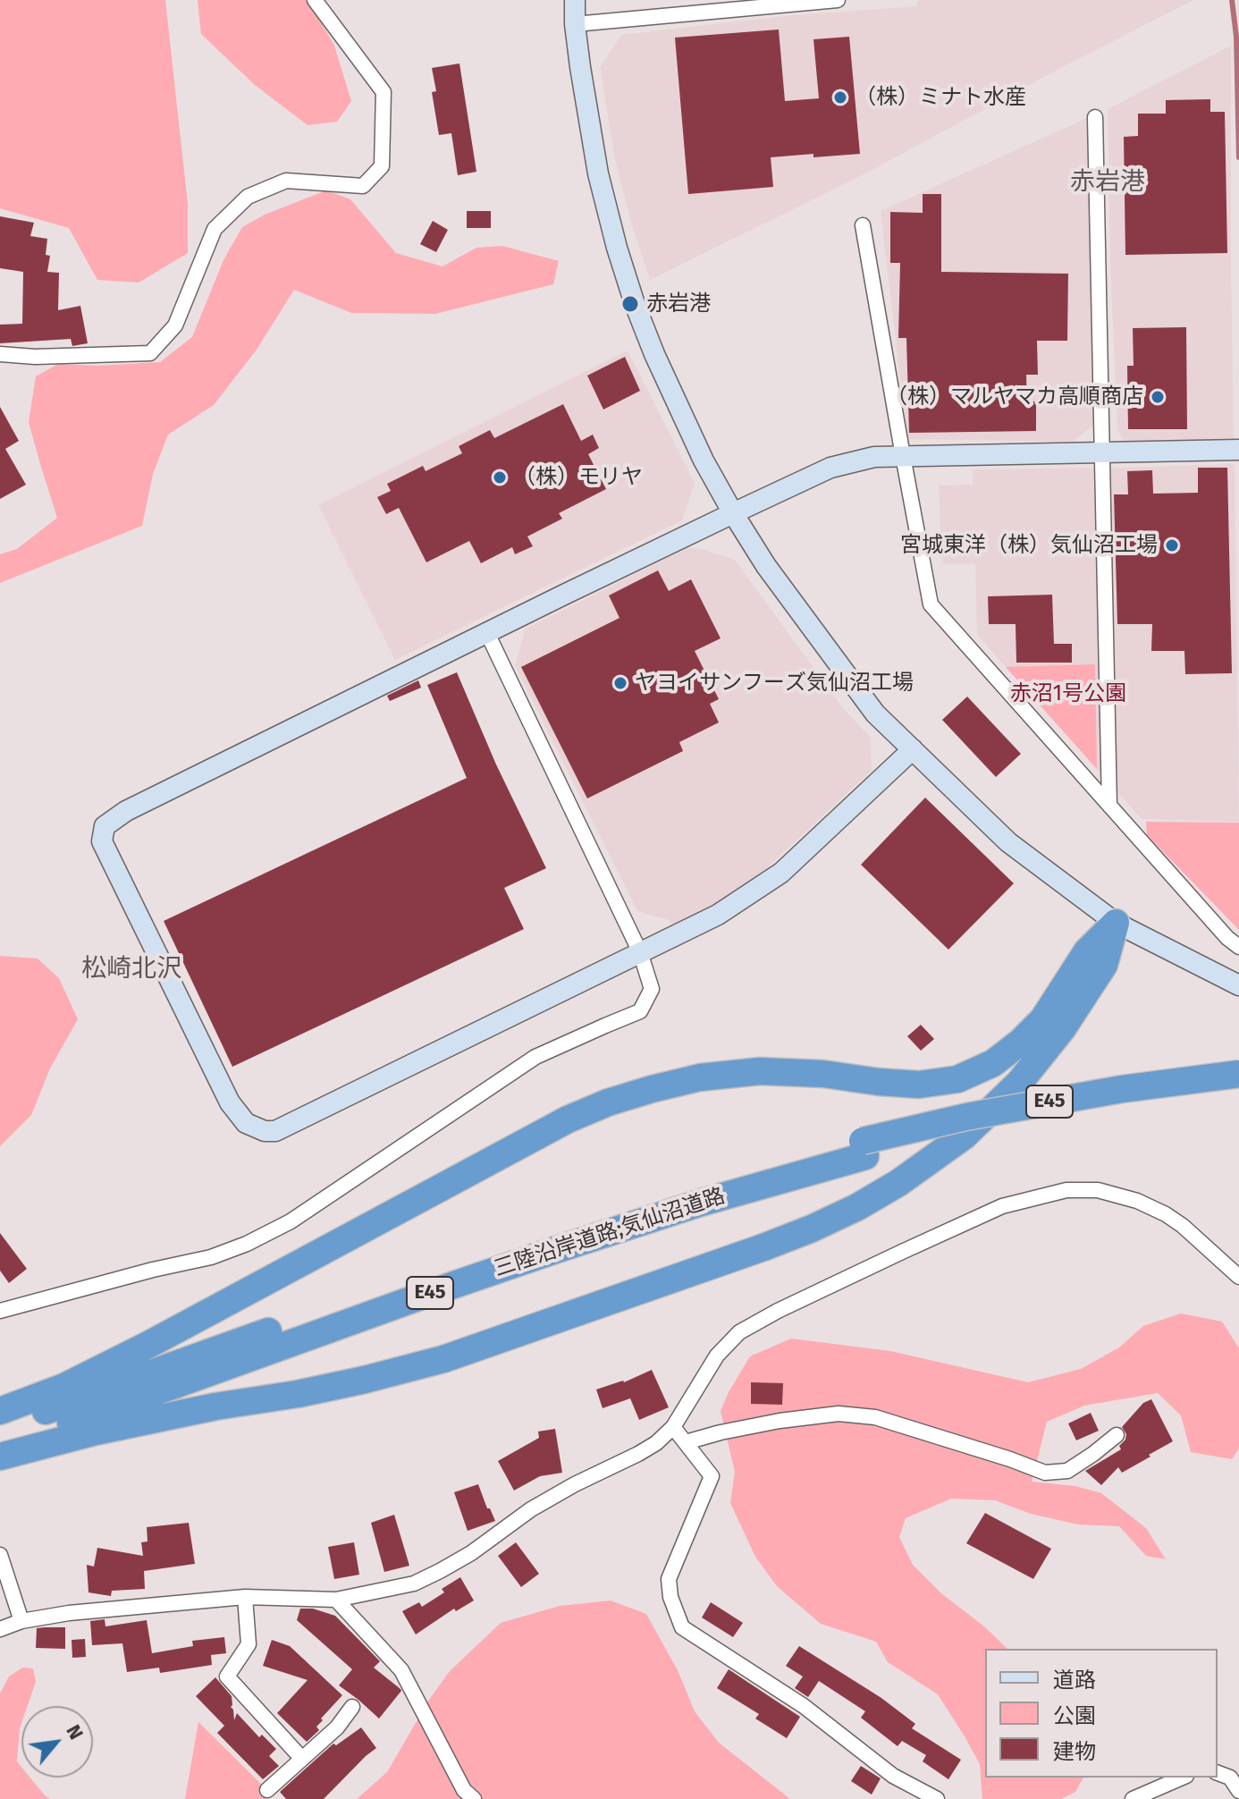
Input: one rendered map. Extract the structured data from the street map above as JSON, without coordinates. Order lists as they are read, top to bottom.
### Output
{
  "streets": {
    "highway": ["E45", "三陸沿岸道路;気仙沼道路"]
  },
  "districts": ["赤岩港", "松崎北沢"],
  "parks": ["赤沼1号公園"],
  "places": [
    "（株）ミナト水産",
    "赤岩港",
    "（株）マルヤマカ高順商店",
    "（株）モリヤ",
    "宮城東洋（株）気仙沼工場",
    "ヤヨイサンフーズ気仙沼工場"
  ],
  "legend": ["道路", "公園", "建物"],
  "north": "top right"
}
